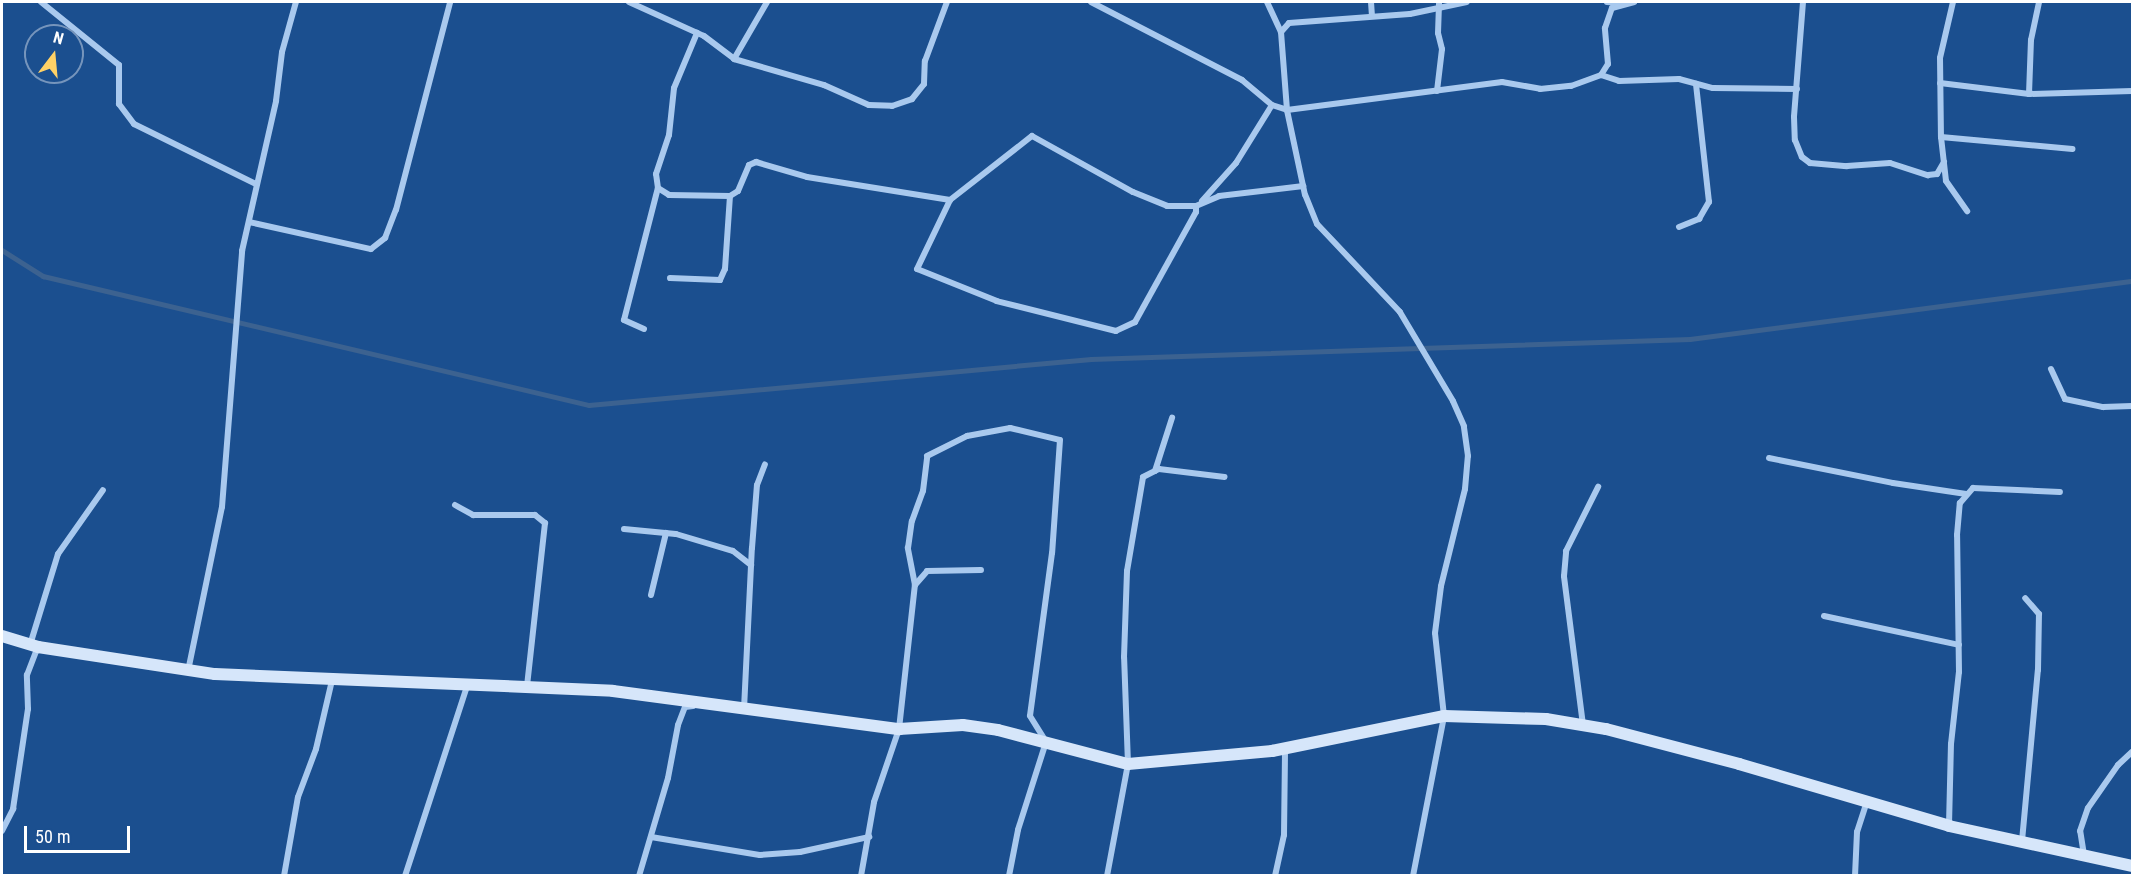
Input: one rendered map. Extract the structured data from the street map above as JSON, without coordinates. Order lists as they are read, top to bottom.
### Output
{
  "scale_bar": "50 m",
  "north": "top"
}
